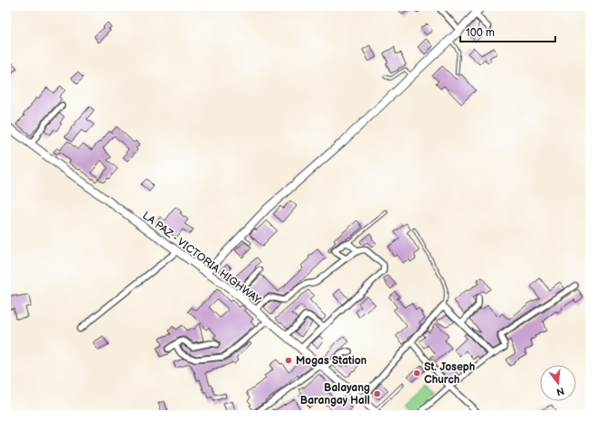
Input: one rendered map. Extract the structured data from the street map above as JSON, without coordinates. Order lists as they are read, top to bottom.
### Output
{
  "streets": {
    "main road": ["LA PAZ - VICTORIA HIGHWAY"]
  },
  "places": ["Mogas Station", "St. Joseph Church", "Balayang Barangay Hall"],
  "scale_bar": "100 m",
  "north": "bottom"
}
